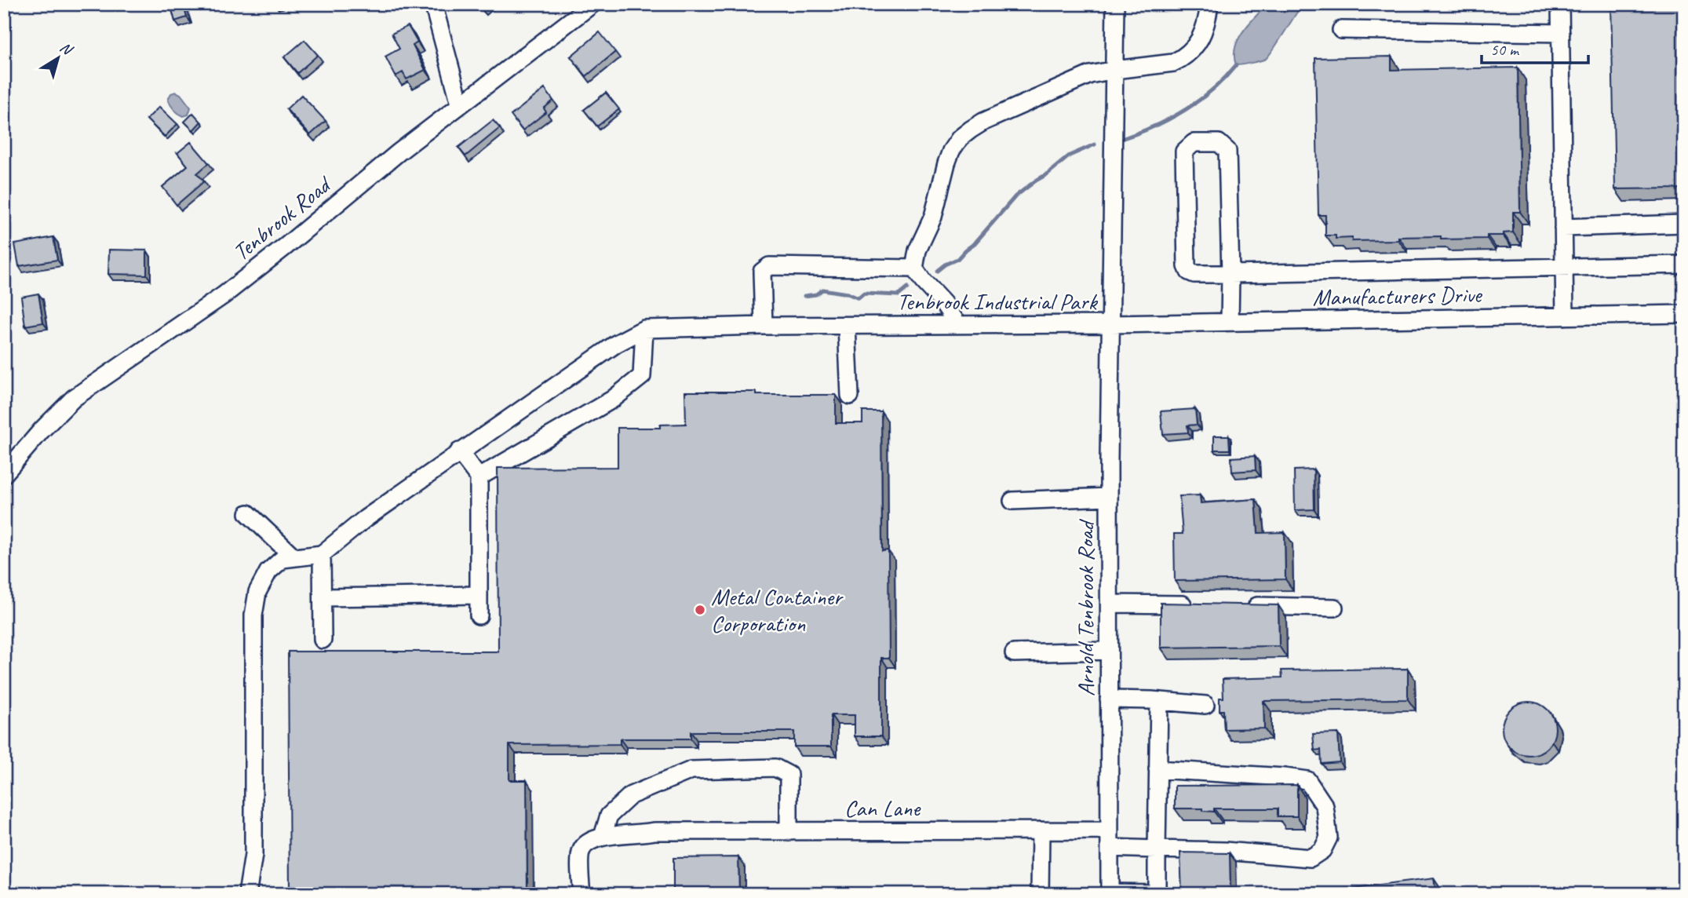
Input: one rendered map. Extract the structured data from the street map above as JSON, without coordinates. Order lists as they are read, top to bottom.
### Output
{
  "streets": {
    "street": [
      "Tenbrook Road",
      "Manufacturers Drive",
      "Tenbrook Industrial Park",
      "Arnold Tenbrook Road",
      "Can Lane"
    ]
  },
  "crossings": [
    ["Manufacturers Drive", "Tenbrook Industrial Park"],
    ["Manufacturers Drive", "Arnold Tenbrook Road"],
    ["Tenbrook Industrial Park", "Arnold Tenbrook Road"],
    ["Arnold Tenbrook Road", "Can Lane"]
  ],
  "places": ["Metal Container Corporation"],
  "scale_bar": "50 m",
  "north": "top right"
}
